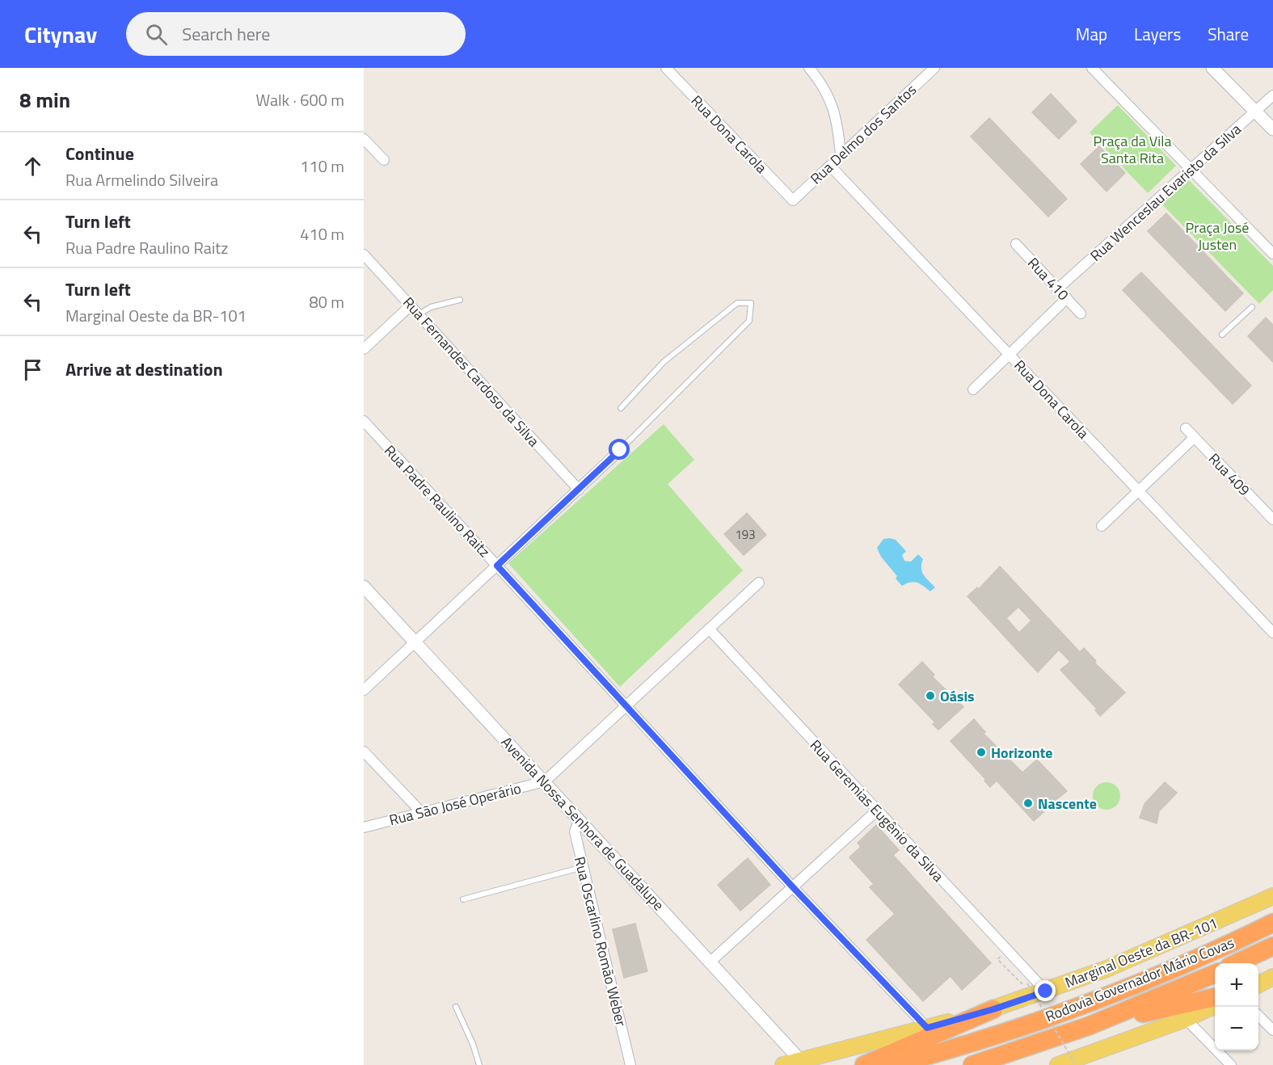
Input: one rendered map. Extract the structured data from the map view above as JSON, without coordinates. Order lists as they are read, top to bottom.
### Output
{
  "streets": {
    "highway": ["Rodovia Governador Mário Covas"],
    "main road": ["Marginal Oeste da BR-101"],
    "street": [
      "Rua Dona Carola",
      "Rua Delmo dos Santos",
      "Rua Wenceslau Evaristo da Silva",
      "Rua 410",
      "Rua Fernandes Cardoso da Silva",
      "Rua 409",
      "Rua Padre Raulino Raitz",
      "Rua São José Operário",
      "Rua Geremias Eugênio da Silva",
      "Avenida Nossa Senhora de Guadalupe",
      "Rua Oscarlino Romão Weber"
    ]
  },
  "crossings": [
    ["Rua Dona Carola", "Rua Delmo dos Santos"],
    ["Rua Wenceslau Evaristo da Silva", "Rua 410"],
    ["Rua Padre Raulino Raitz", "Rua São José Operário"],
    ["Rua Padre Raulino Raitz", "Marginal Oeste da BR-101"],
    ["Rua São José Operário", "Rua Geremias Eugênio da Silva"],
    ["Rua São José Operário", "Avenida Nossa Senhora de Guadalupe"],
    ["Rua Geremias Eugênio da Silva", "Marginal Oeste da BR-101"],
    ["Avenida Nossa Senhora de Guadalupe", "Rua Oscarlino Romão Weber"],
    ["Avenida Nossa Senhora de Guadalupe", "Marginal Oeste da BR-101"]
  ],
  "parks": ["Praça da Vila Santa Rita", "Praça José Justen"],
  "places": ["Oásis", "Horizonte", "Nascente"],
  "house_numbers": ["193"],
  "page": {
    "header": "Citynav",
    "search": "Search here",
    "nav": ["Map", "Layers", "Share"],
    "heading": ["8 min", "Walk · 600 m"],
    "list": [
      ["Continue", "Rua Armelindo Silveira", "110 m"],
      ["Turn left", "Rua Padre Raulino Raitz", "410 m"],
      ["Turn left", "Marginal Oeste da BR-101", "80 m"],
      "Arrive at destination"
    ],
    "map_buttons": ["+", "−"]
  }
}
